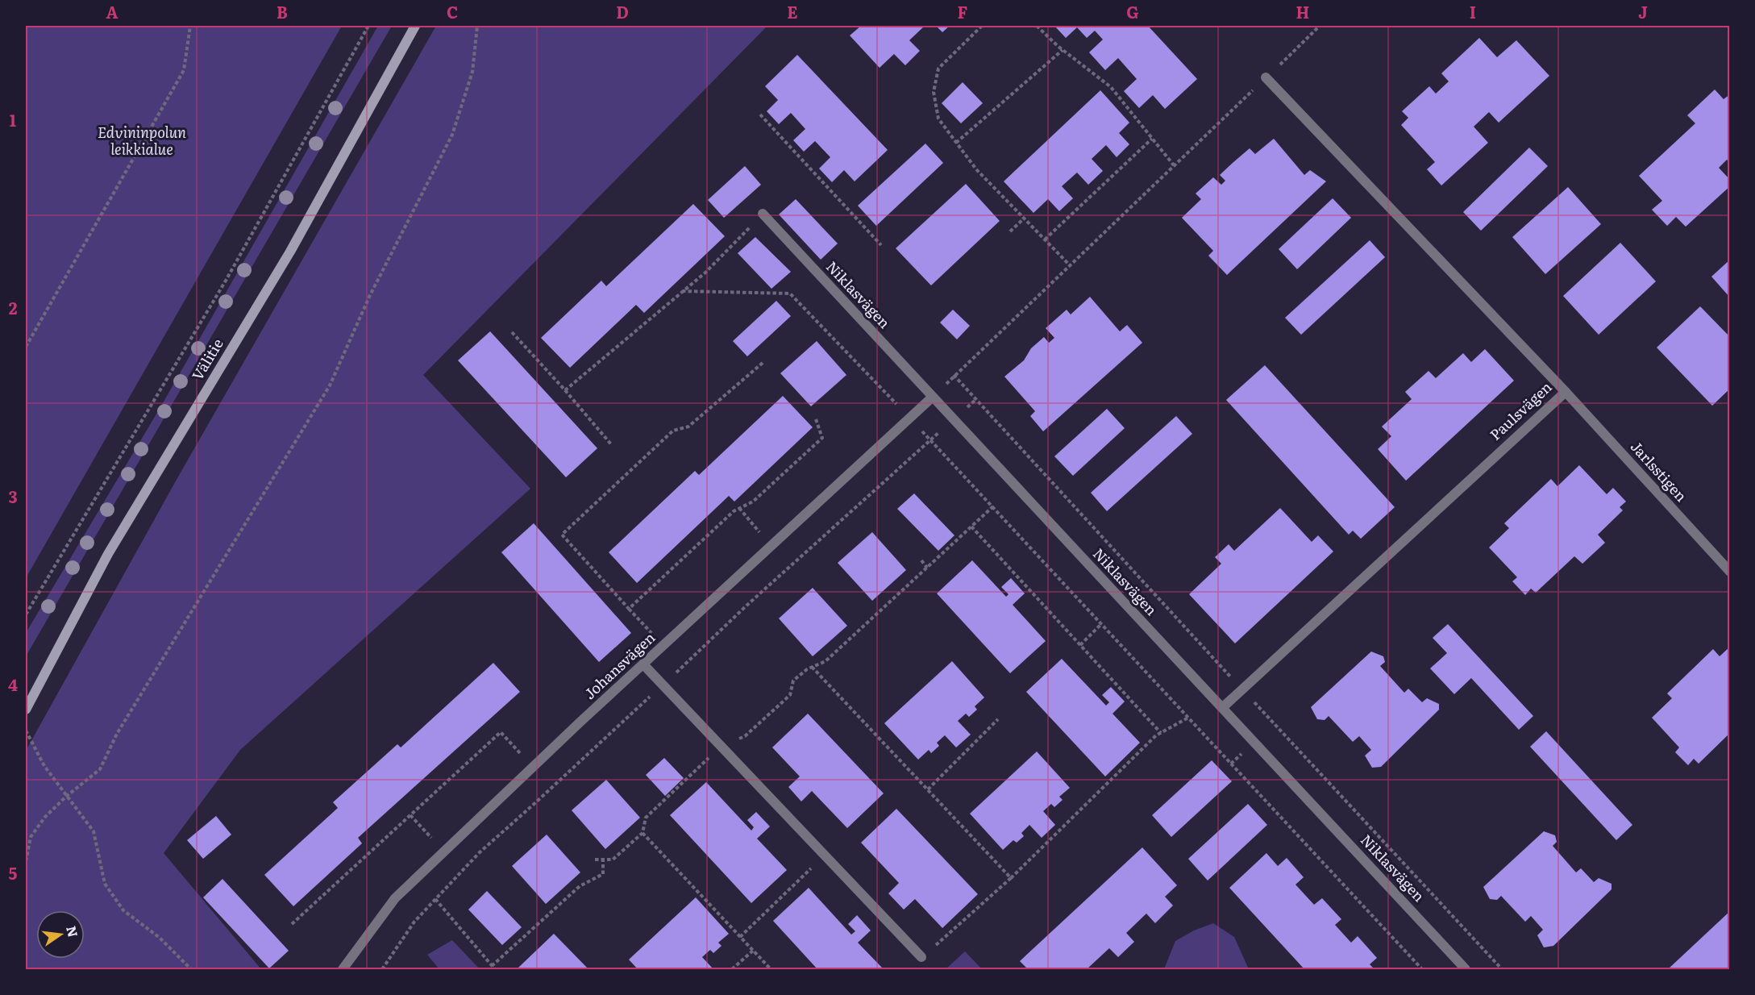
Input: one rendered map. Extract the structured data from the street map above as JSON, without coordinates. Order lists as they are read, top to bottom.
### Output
{
  "streets": {
    "main road": ["Välitie"],
    "street": [
      "Niklasvägen",
      "Paulsvägen",
      "Jarlsstigen",
      "Johansvägen"
    ]
  },
  "crossings": [
    ["Niklasvägen", "Paulsvägen"],
    ["Niklasvägen", "Johansvägen"],
    ["Paulsvägen", "Jarlsstigen"]
  ],
  "parks": ["Edvininpolun leikkialue"],
  "north": "right",
  "grid": {
    "columns": [
      "A",
      "B",
      "C",
      "D",
      "E",
      "F",
      "G",
      "H",
      "I",
      "J"
    ],
    "rows": [
      "1",
      "2",
      "3",
      "4",
      "5"
    ]
  }
}
